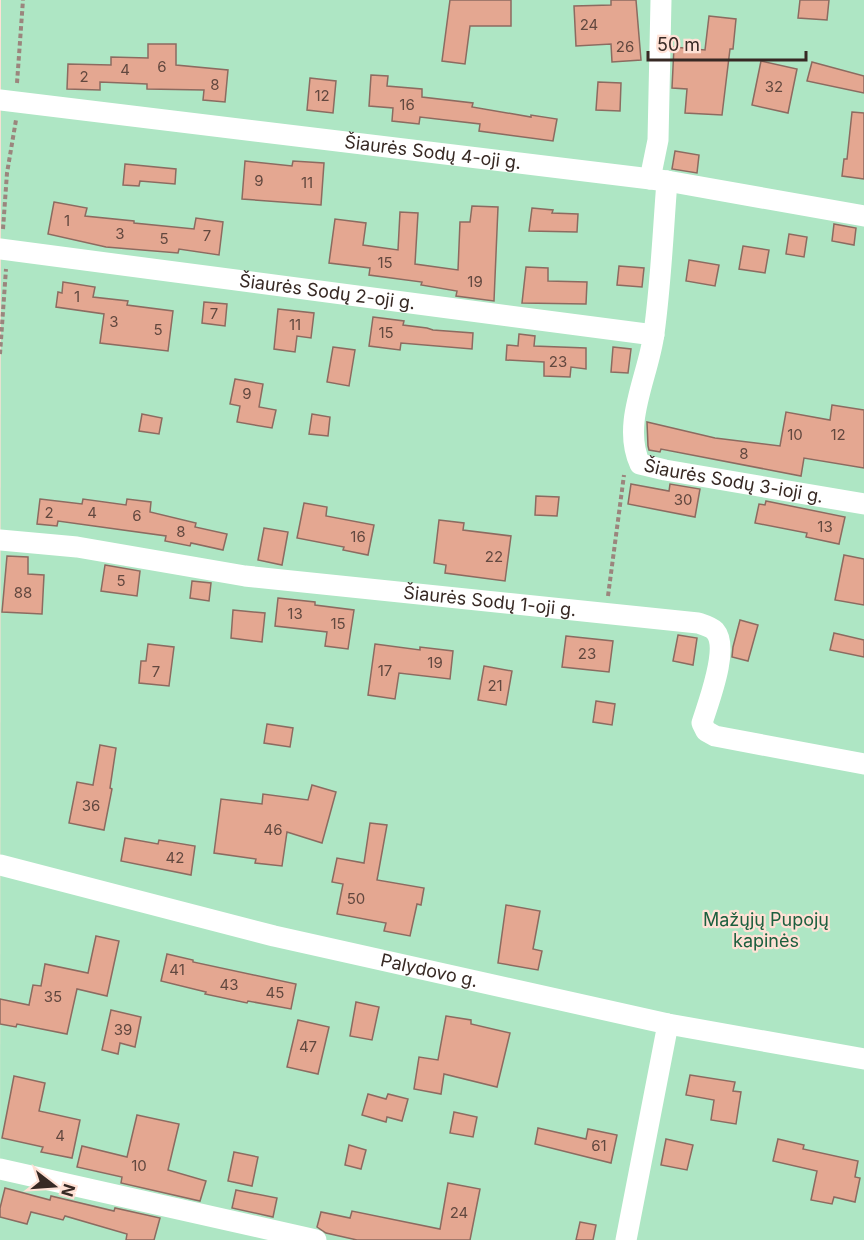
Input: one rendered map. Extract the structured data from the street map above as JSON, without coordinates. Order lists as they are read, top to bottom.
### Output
{
  "streets": {
    "street": [
      "Šiaurės Sodų 4-oji g.",
      "Šiaurės Sodų 2-oji g.",
      "Šiaurės Sodų 3-ioji g.",
      "Šiaurės Sodų 1-oji g.",
      "Palydovo g."
    ]
  },
  "crossings": [
    ["Šiaurės Sodų 4-oji g.", "Šiaurės Sodų 3-ioji g."],
    ["Šiaurės Sodų 2-oji g.", "Šiaurės Sodų 3-ioji g."]
  ],
  "parks": ["Mažųjų Pupojų kapinės"],
  "house_numbers": [
    "24",
    "26",
    "6",
    "4",
    "2",
    "8",
    "32",
    "12",
    "16",
    "9",
    "11",
    "1",
    "3",
    "7",
    "5",
    "15",
    "19",
    "1",
    "7",
    "3",
    "11",
    "5",
    "15",
    "23",
    "9",
    "10",
    "12",
    "8",
    "30",
    "2",
    "4",
    "6",
    "13",
    "8",
    "16",
    "22",
    "5",
    "88",
    "13",
    "15",
    "23",
    "19",
    "17",
    "7",
    "21",
    "36",
    "46",
    "42",
    "50",
    "41",
    "43",
    "45",
    "35",
    "39",
    "47",
    "4",
    "61",
    "10",
    "24"
  ],
  "scale_bar": "50 m",
  "north": "right"
}
